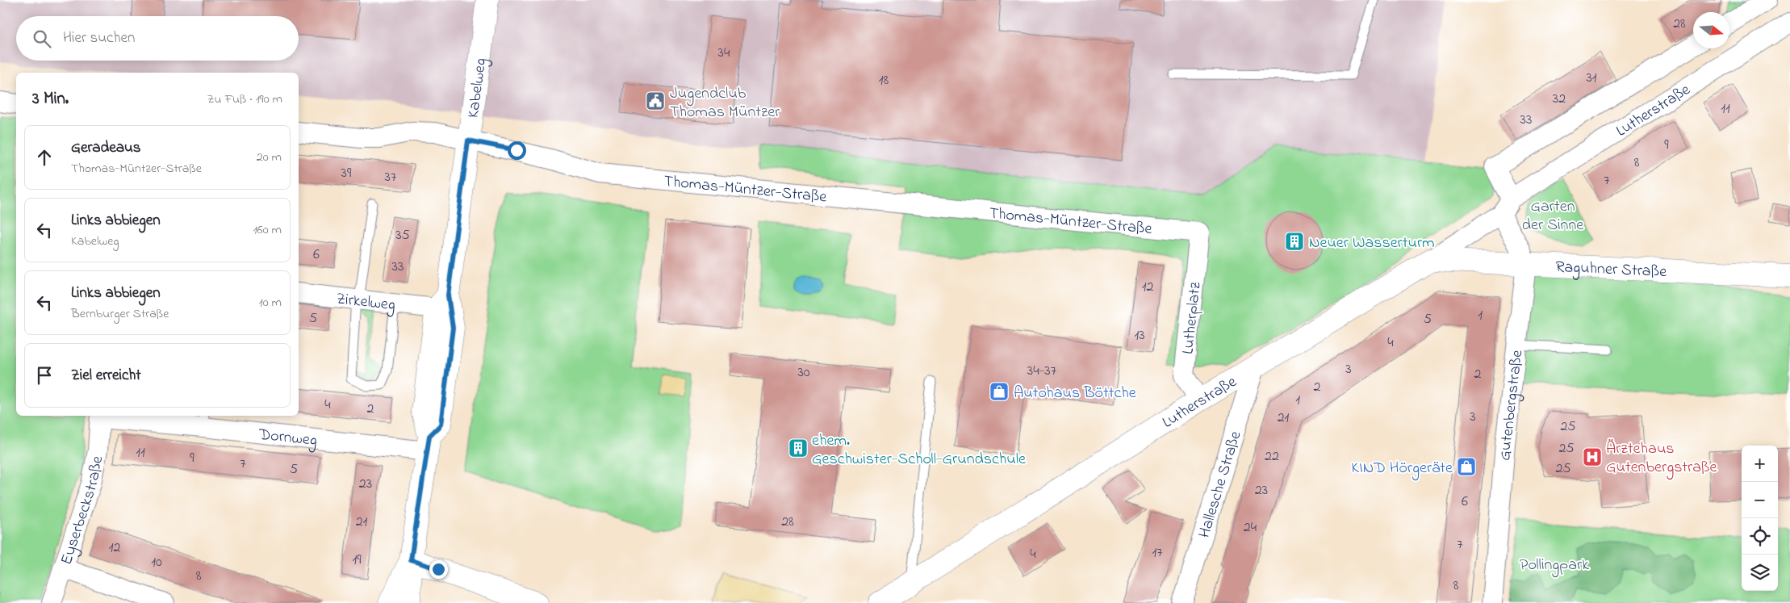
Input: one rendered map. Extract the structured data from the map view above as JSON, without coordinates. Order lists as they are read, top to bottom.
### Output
{
  "streets": {
    "main road": ["Kabelweg", "Lutherstraße", "Raguhner Straße"],
    "street": [
      "Thomas-Müntzer-Straße",
      "Zirkelweg",
      "Lutherplatz",
      "Gutenbergstraße",
      "Dornweg",
      "Hallesche Straße",
      "Eyserbeckstraße"
    ]
  },
  "crossings": [
    ["Kabelweg", "Thomas-Müntzer-Straße"],
    ["Kabelweg", "Zirkelweg"],
    ["Kabelweg", "Dornweg"],
    ["Lutherstraße", "Raguhner Straße"],
    ["Lutherstraße", "Lutherplatz"],
    ["Lutherstraße", "Gutenbergstraße"],
    ["Lutherstraße", "Hallesche Straße"],
    ["Thomas-Müntzer-Straße", "Lutherplatz"],
    ["Raguhner Straße", "Gutenbergstraße"],
    ["Dornweg", "Eyserbeckstraße"]
  ],
  "parks": ["Garten der Sinne", "Pollingpark"],
  "places": {
    "public building": ["Jugendclub Thomas Müntzer"],
    "building": ["Neuer Wasserturm", "ehem. Geschwister-Scholl-Grundschule"],
    "shop": ["Autohaus Böttche", "KIND Hörgeräte"],
    "hospital": ["Ärztehaus Gutenbergstraße"]
  },
  "house_numbers": [
    "28",
    "34",
    "31",
    "18",
    "32",
    "11",
    "33",
    "9",
    "8",
    "39",
    "37",
    "7",
    "35",
    "6",
    "33",
    "12",
    "1",
    "5",
    "5",
    "13",
    "4",
    "3",
    "34-37",
    "30",
    "2",
    "2",
    "1",
    "4",
    "2",
    "3",
    "21",
    "25",
    "25",
    "11",
    "22",
    "9",
    "7",
    "25",
    "5",
    "23",
    "23",
    "6",
    "21",
    "28",
    "24",
    "7",
    "12",
    "17",
    "4",
    "19",
    "10",
    "8",
    "8"
  ],
  "north": "right",
  "page": {
    "search": "Hier suchen",
    "heading": ["3 Min.", "Zu Fuß · 190 m"],
    "list": [
      ["Geradeaus", "Thomas-Müntzer-Straße", "20 m"],
      ["Links abbiegen", "Kabelweg", "160 m"],
      ["Links abbiegen", "Bernburger Straße", "10 m"],
      "Ziel erreicht"
    ],
    "map_buttons": ["+", "−"]
  }
}
